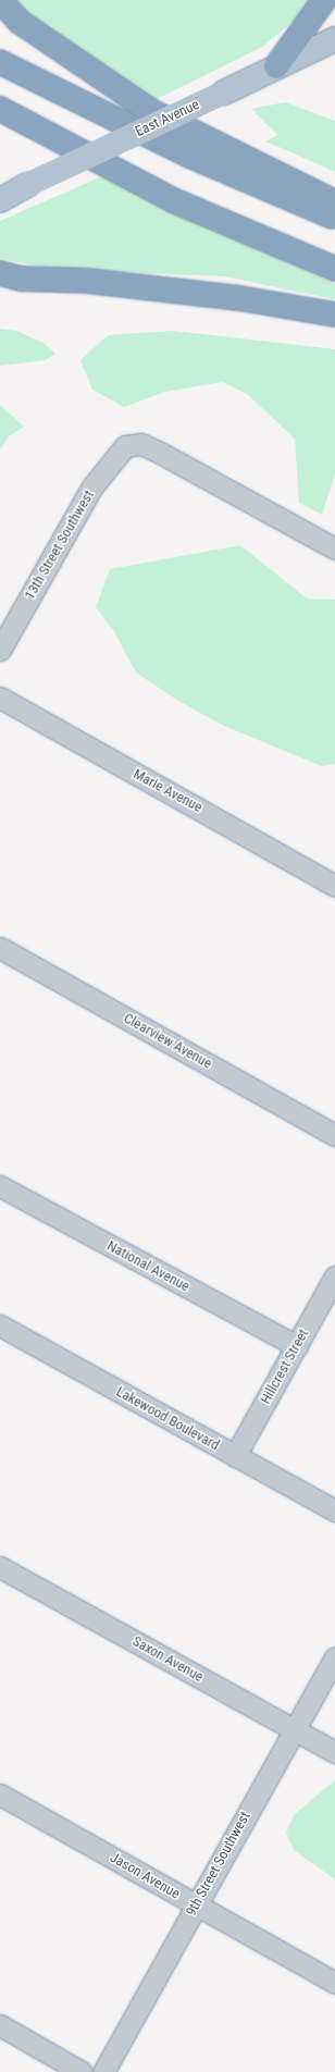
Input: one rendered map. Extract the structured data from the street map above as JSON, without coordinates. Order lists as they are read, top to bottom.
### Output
{
  "streets": {
    "main road": ["East Avenue"],
    "street": [
      "13th Street Southwest",
      "Marie Avenue",
      "Clearview Avenue",
      "National Avenue",
      "Hillcrest Street",
      "Lakewood Boulevard",
      "Saxon Avenue",
      "9th Street Southwest",
      "Jason Avenue"
    ]
  },
  "crossings": [
    ["National Avenue", "Hillcrest Street"],
    ["Hillcrest Street", "Lakewood Boulevard"],
    ["Saxon Avenue", "9th Street Southwest"],
    ["9th Street Southwest", "Jason Avenue"]
  ]
}
